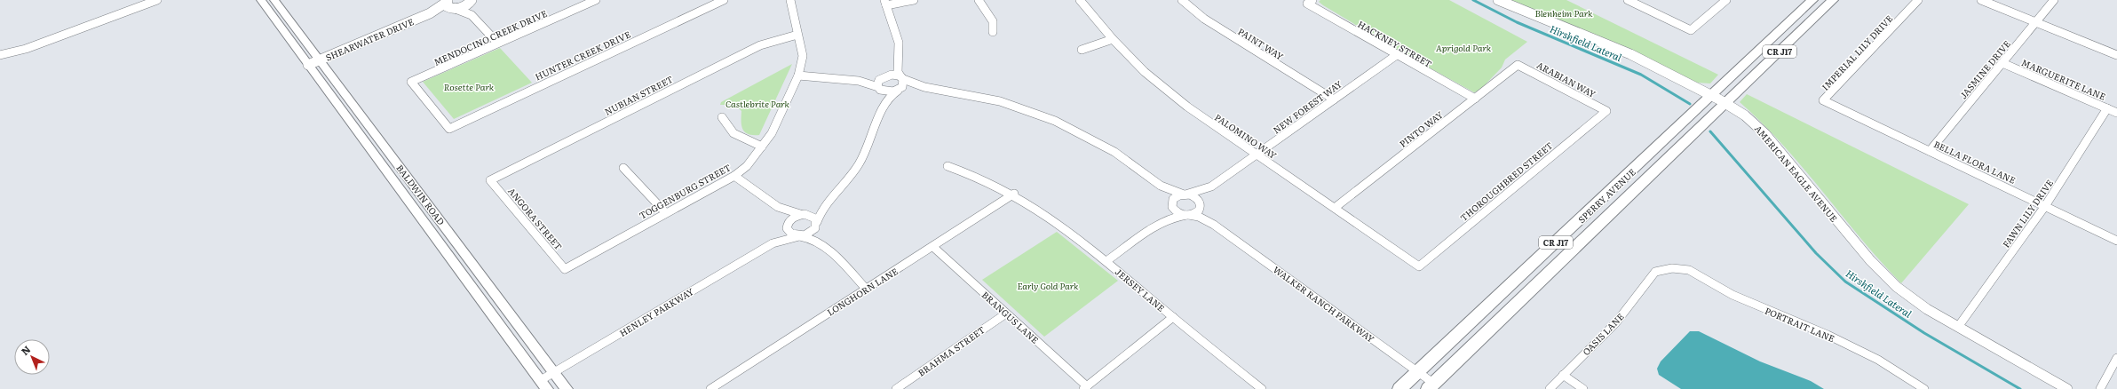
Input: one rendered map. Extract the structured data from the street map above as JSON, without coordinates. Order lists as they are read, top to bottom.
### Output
{
  "streets": {
    "main road": ["CR J17", "BALDWIN ROAD", "SPERRY AVENUE"],
    "street": [
      "MENDOCINO CREEK DRIVE",
      "SHEARWATER DRIVE",
      "PAINT WAY",
      "HACKNEY STREET",
      "IMPERIAL LILY DRIVE",
      "HUNTER CREEK DRIVE",
      "JASMINE DRIVE",
      "ARABIAN WAY",
      "MARGUERITE LANE",
      "NUBIAN STREET",
      "NEW FOREST WAY",
      "PINTO WAY",
      "PALOMINO WAY",
      "BELLA FLORA LANE",
      "AMERICAN EAGLE AVENUE",
      "THOROUGHBRED STREET",
      "TOGGENBURG STREET",
      "FAWN LILY DRIVE",
      "ANGORA STREET",
      "JERSEY LANE",
      "LONGHORN LANE",
      "WALKER RANCH PARKWAY",
      "HENLEY PARKWAY",
      "BRANGUS LANE",
      "PORTRAIT LANE",
      "OASIS LANE",
      "BRAHMA STREET"
    ]
  },
  "crossings": [
    ["MENDOCINO CREEK DRIVE", "HUNTER CREEK DRIVE"],
    ["SHEARWATER DRIVE", "BALDWIN ROAD"],
    ["PAINT WAY", "NEW FOREST WAY"],
    ["HACKNEY STREET", "NEW FOREST WAY"],
    ["HACKNEY STREET", "PINTO WAY"],
    ["IMPERIAL LILY DRIVE", "BELLA FLORA LANE"],
    ["JASMINE DRIVE", "MARGUERITE LANE"],
    ["JASMINE DRIVE", "BELLA FLORA LANE"],
    ["ARABIAN WAY", "PINTO WAY"],
    ["ARABIAN WAY", "THOROUGHBRED STREET"],
    ["MARGUERITE LANE", "FAWN LILY DRIVE"],
    ["NUBIAN STREET", "TOGGENBURG STREET"],
    ["NUBIAN STREET", "ANGORA STREET"],
    ["NEW FOREST WAY", "PALOMINO WAY"],
    ["NEW FOREST WAY", "WALKER RANCH PARKWAY"],
    ["PINTO WAY", "PALOMINO WAY"],
    ["PALOMINO WAY", "THOROUGHBRED STREET"],
    ["BELLA FLORA LANE", "FAWN LILY DRIVE"],
    ["AMERICAN EAGLE AVENUE", "SPERRY AVENUE"],
    ["AMERICAN EAGLE AVENUE", "FAWN LILY DRIVE"],
    ["TOGGENBURG STREET", "ANGORA STREET"],
    ["BALDWIN ROAD", "HENLEY PARKWAY"],
    ["SPERRY AVENUE", "WALKER RANCH PARKWAY"],
    ["JERSEY LANE", "LONGHORN LANE"],
    ["LONGHORN LANE", "BRANGUS LANE"],
    ["BRANGUS LANE", "BRAHMA STREET"],
    ["PORTRAIT LANE", "OASIS LANE"]
  ],
  "water": ["Hirshfield Lateral"],
  "parks": [
    "Blenheim Park",
    "Aprigold Park",
    "Rosette Park",
    "Castlebrite Park",
    "Early Gold Park"
  ],
  "north": "top left"
}
